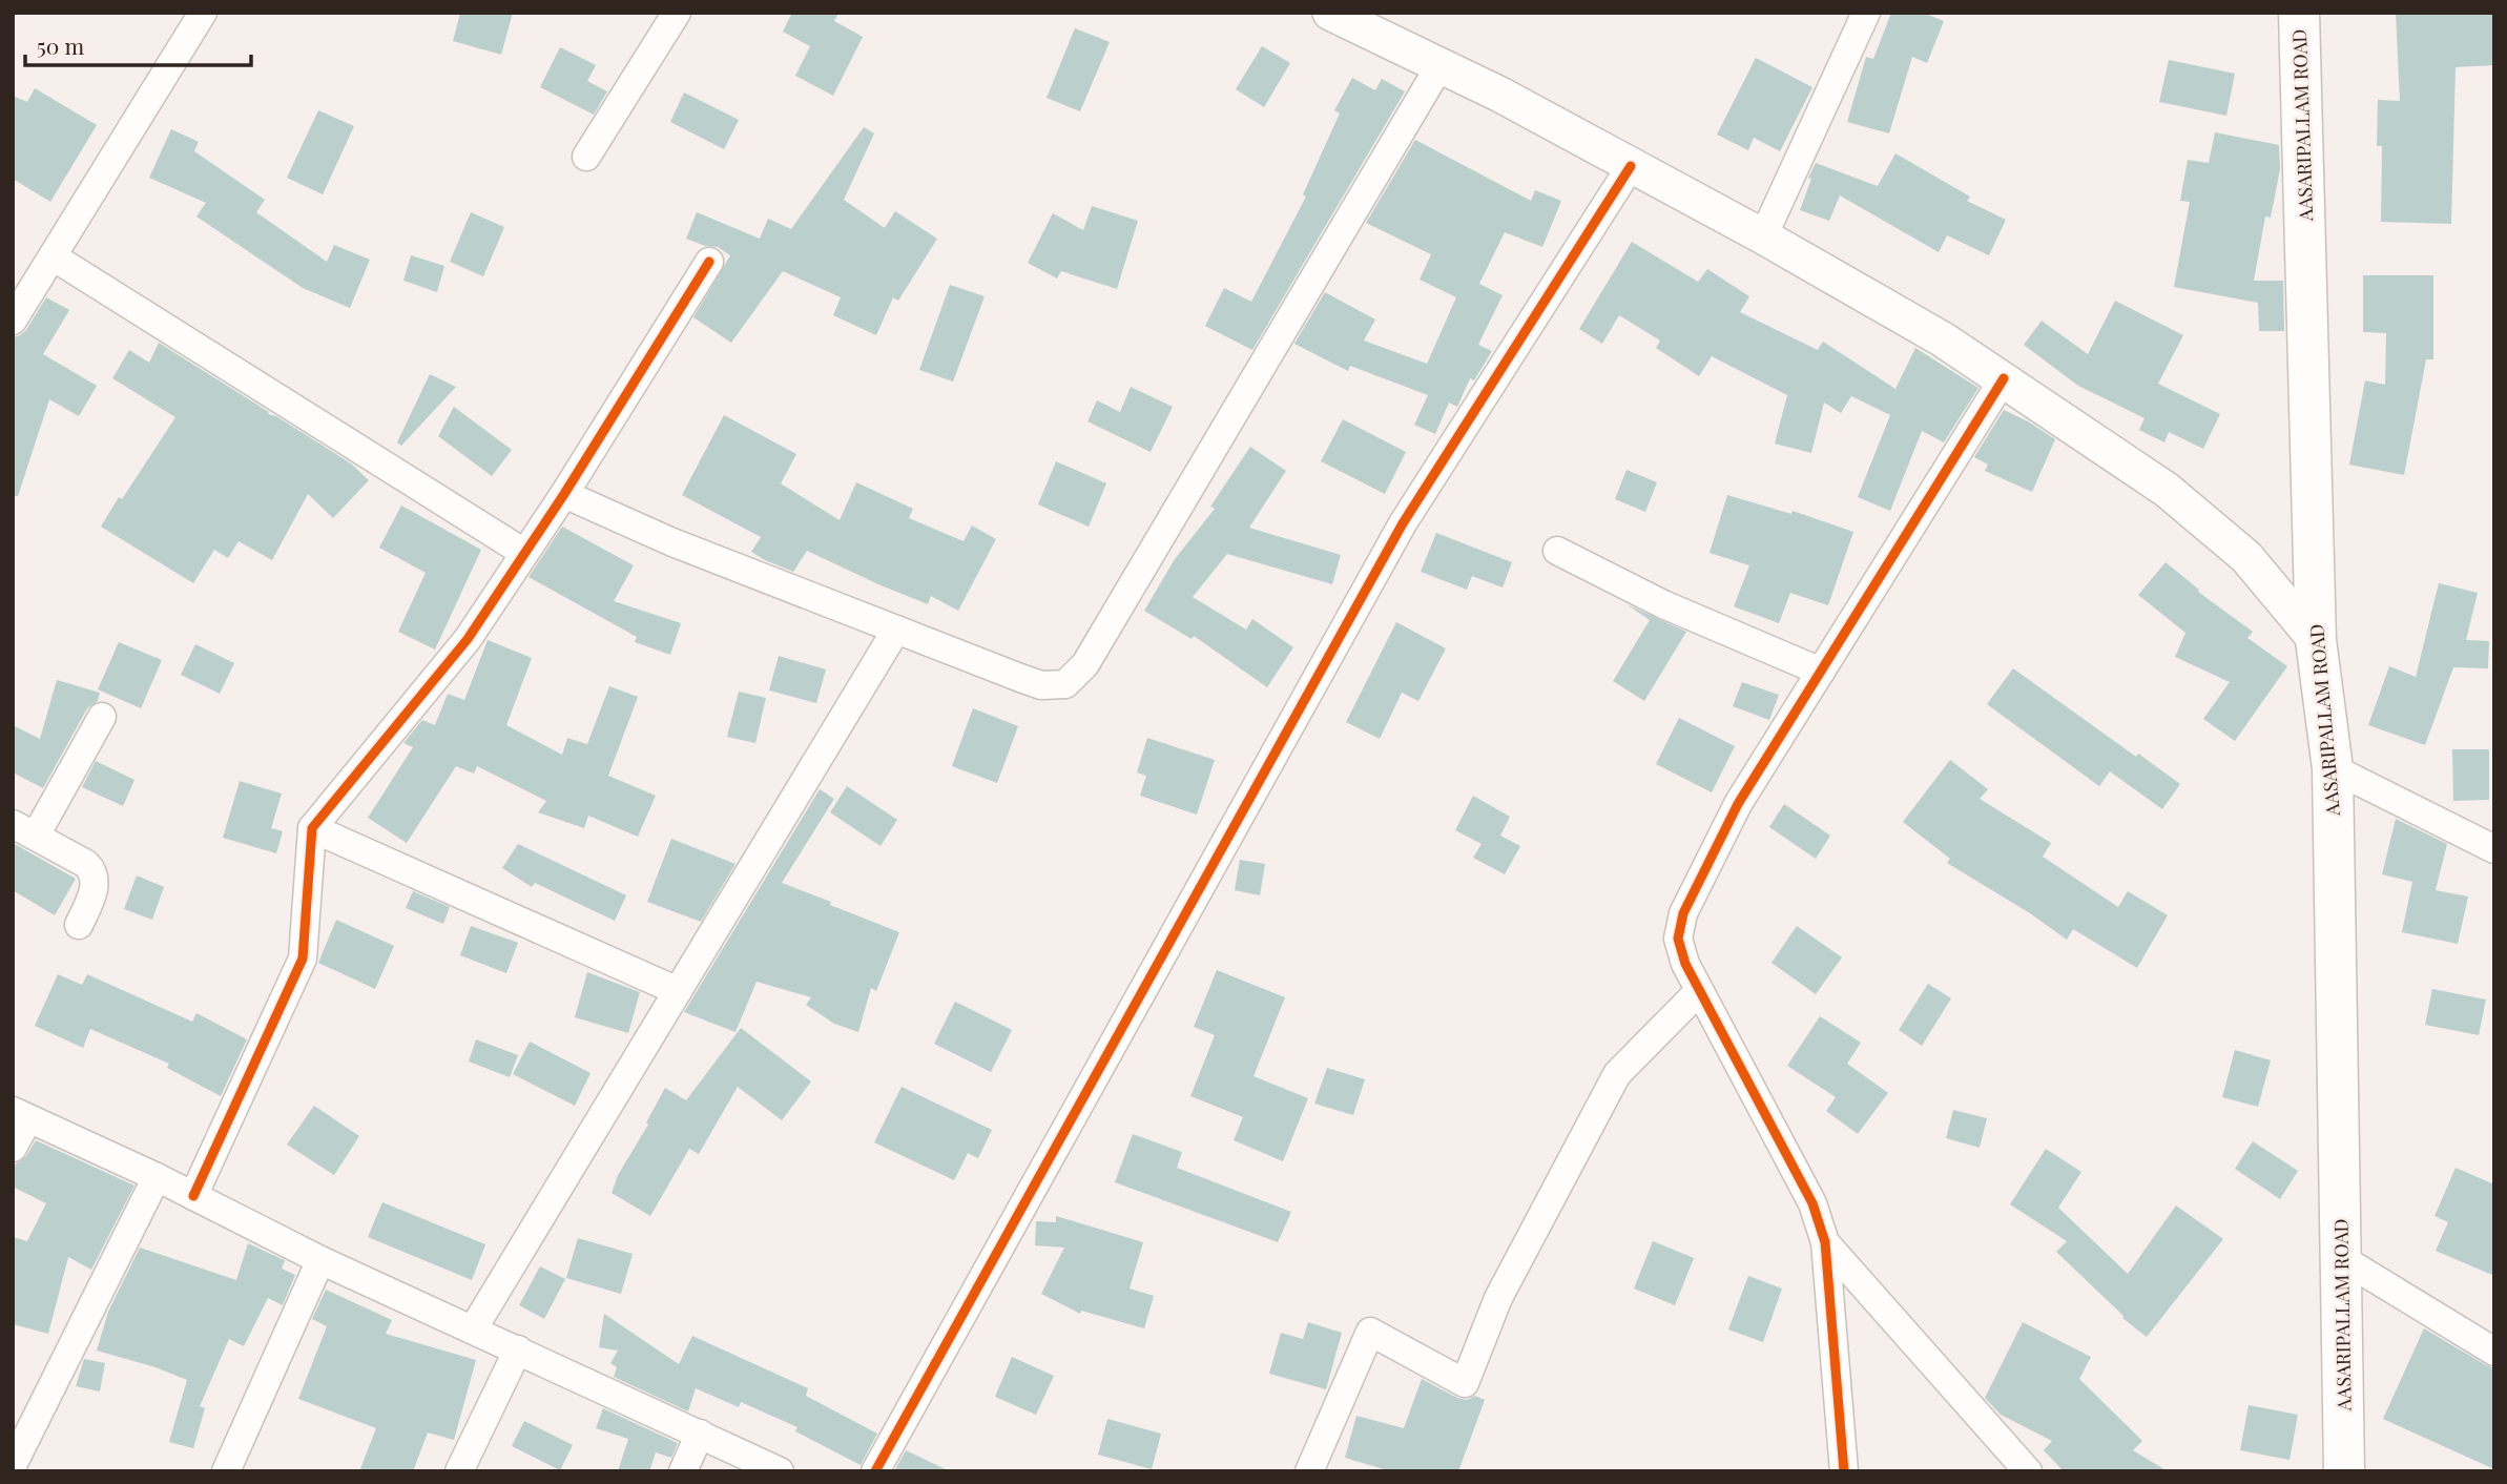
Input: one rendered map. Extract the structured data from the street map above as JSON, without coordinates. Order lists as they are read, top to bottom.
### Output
{
  "streets": {
    "main road": ["AASARIPALLAM ROAD"]
  },
  "scale_bar": "50 m"
}
